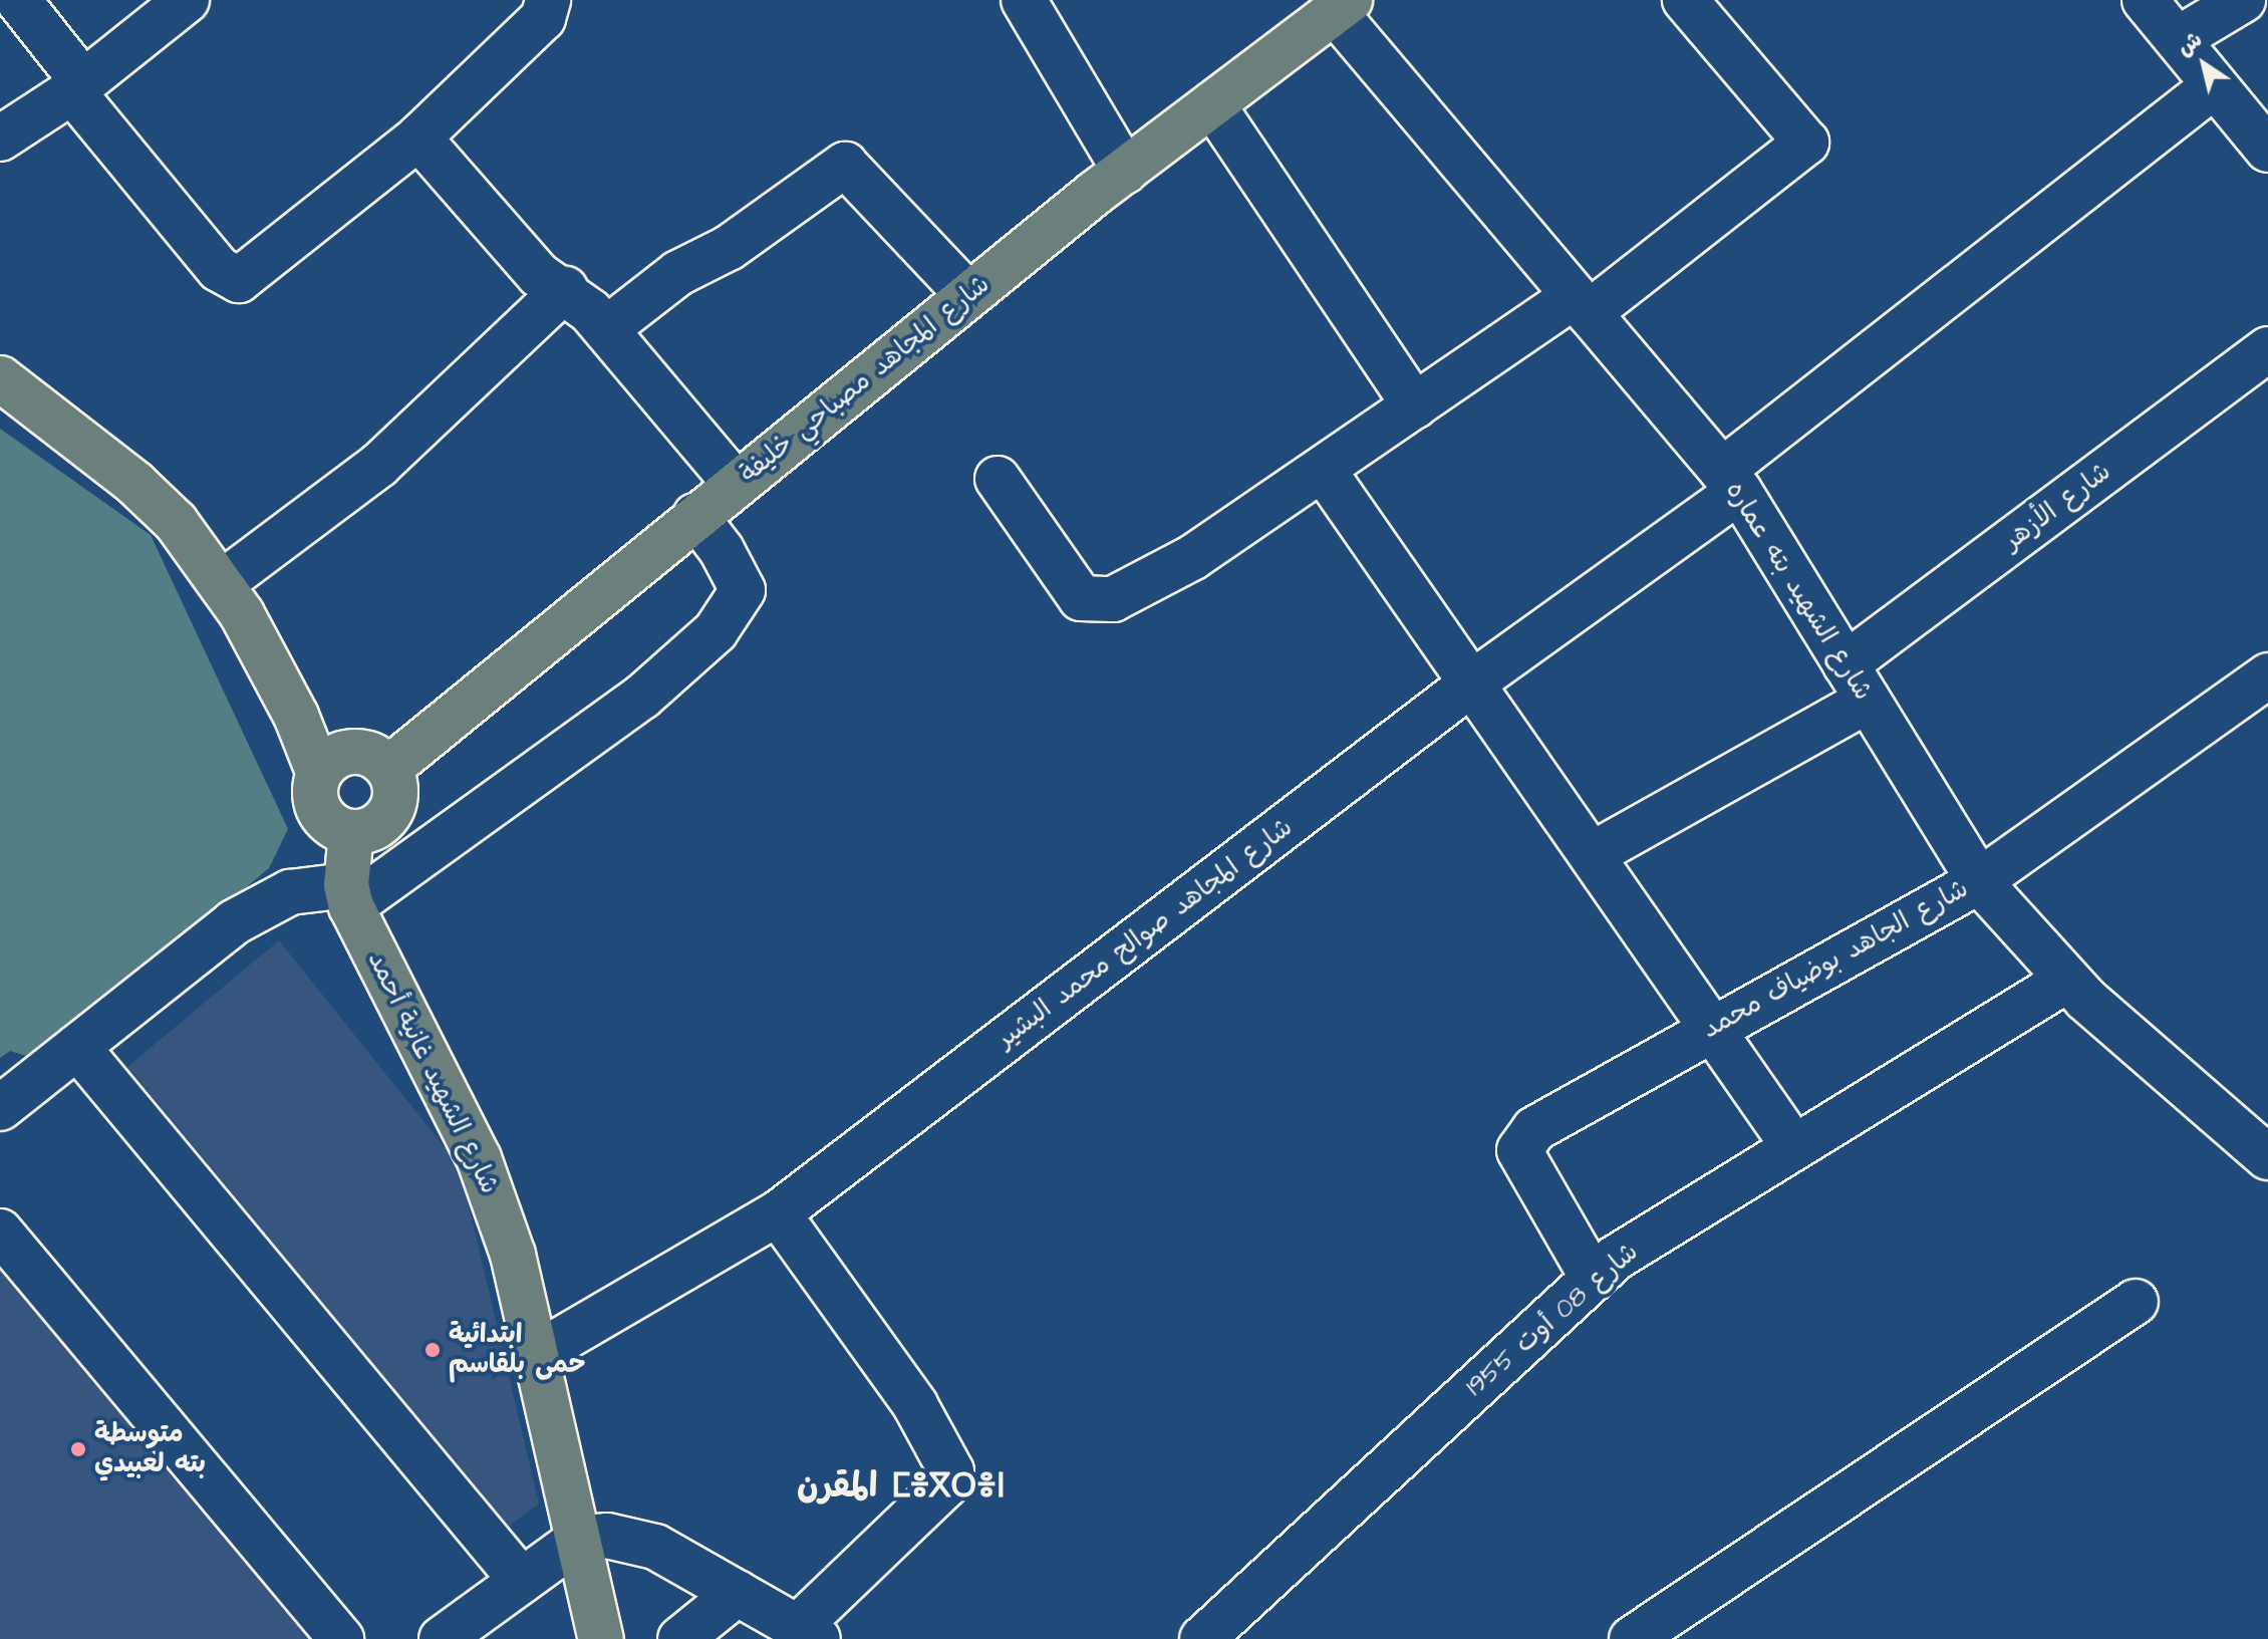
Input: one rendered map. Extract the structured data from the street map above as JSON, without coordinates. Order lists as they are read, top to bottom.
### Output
{
  "streets": {
    "main road": ["شارع المجاهد مصباحي خليفة", "شارع الشهيد غانية أحمد"],
    "street": [
      "شارع الأزهر",
      "شارع الشهيد بته عماره",
      "شارع المجاهد صوالح محمد البشير",
      "شارع الجاهد بوضياف محمد",
      "شارع 08 أوت 1955"
    ]
  },
  "crossings": [
    ["شارع المجاهد مصباحي خليفة", "شارع الشهيد بته عماره"],
    ["شارع المجاهد مصباحي خليفة", "شارع الشهيد غانية أحمد"],
    ["شارع الأزهر", "شارع الشهيد بته عماره"],
    ["شارع الشهيد بته عماره", "شارع المجاهد صوالح محمد البشير"],
    ["شارع الشهيد بته عماره", "شارع الجاهد بوضياف محمد"],
    ["شارع الشهيد بته عماره", "شارع 08 أوت 1955"],
    ["شارع المجاهد صوالح محمد البشير", "شارع الشهيد غانية أحمد"],
    ["شارع الجاهد بوضياف محمد", "شارع 08 أوت 1955"]
  ],
  "districts": ["المقرن ⵎⴻⴳⵔⴻⵏ"],
  "places": ["ابتدائية حمى بلقاسم", "متوسطة بته لعبيدي"],
  "north": "top left"
}
